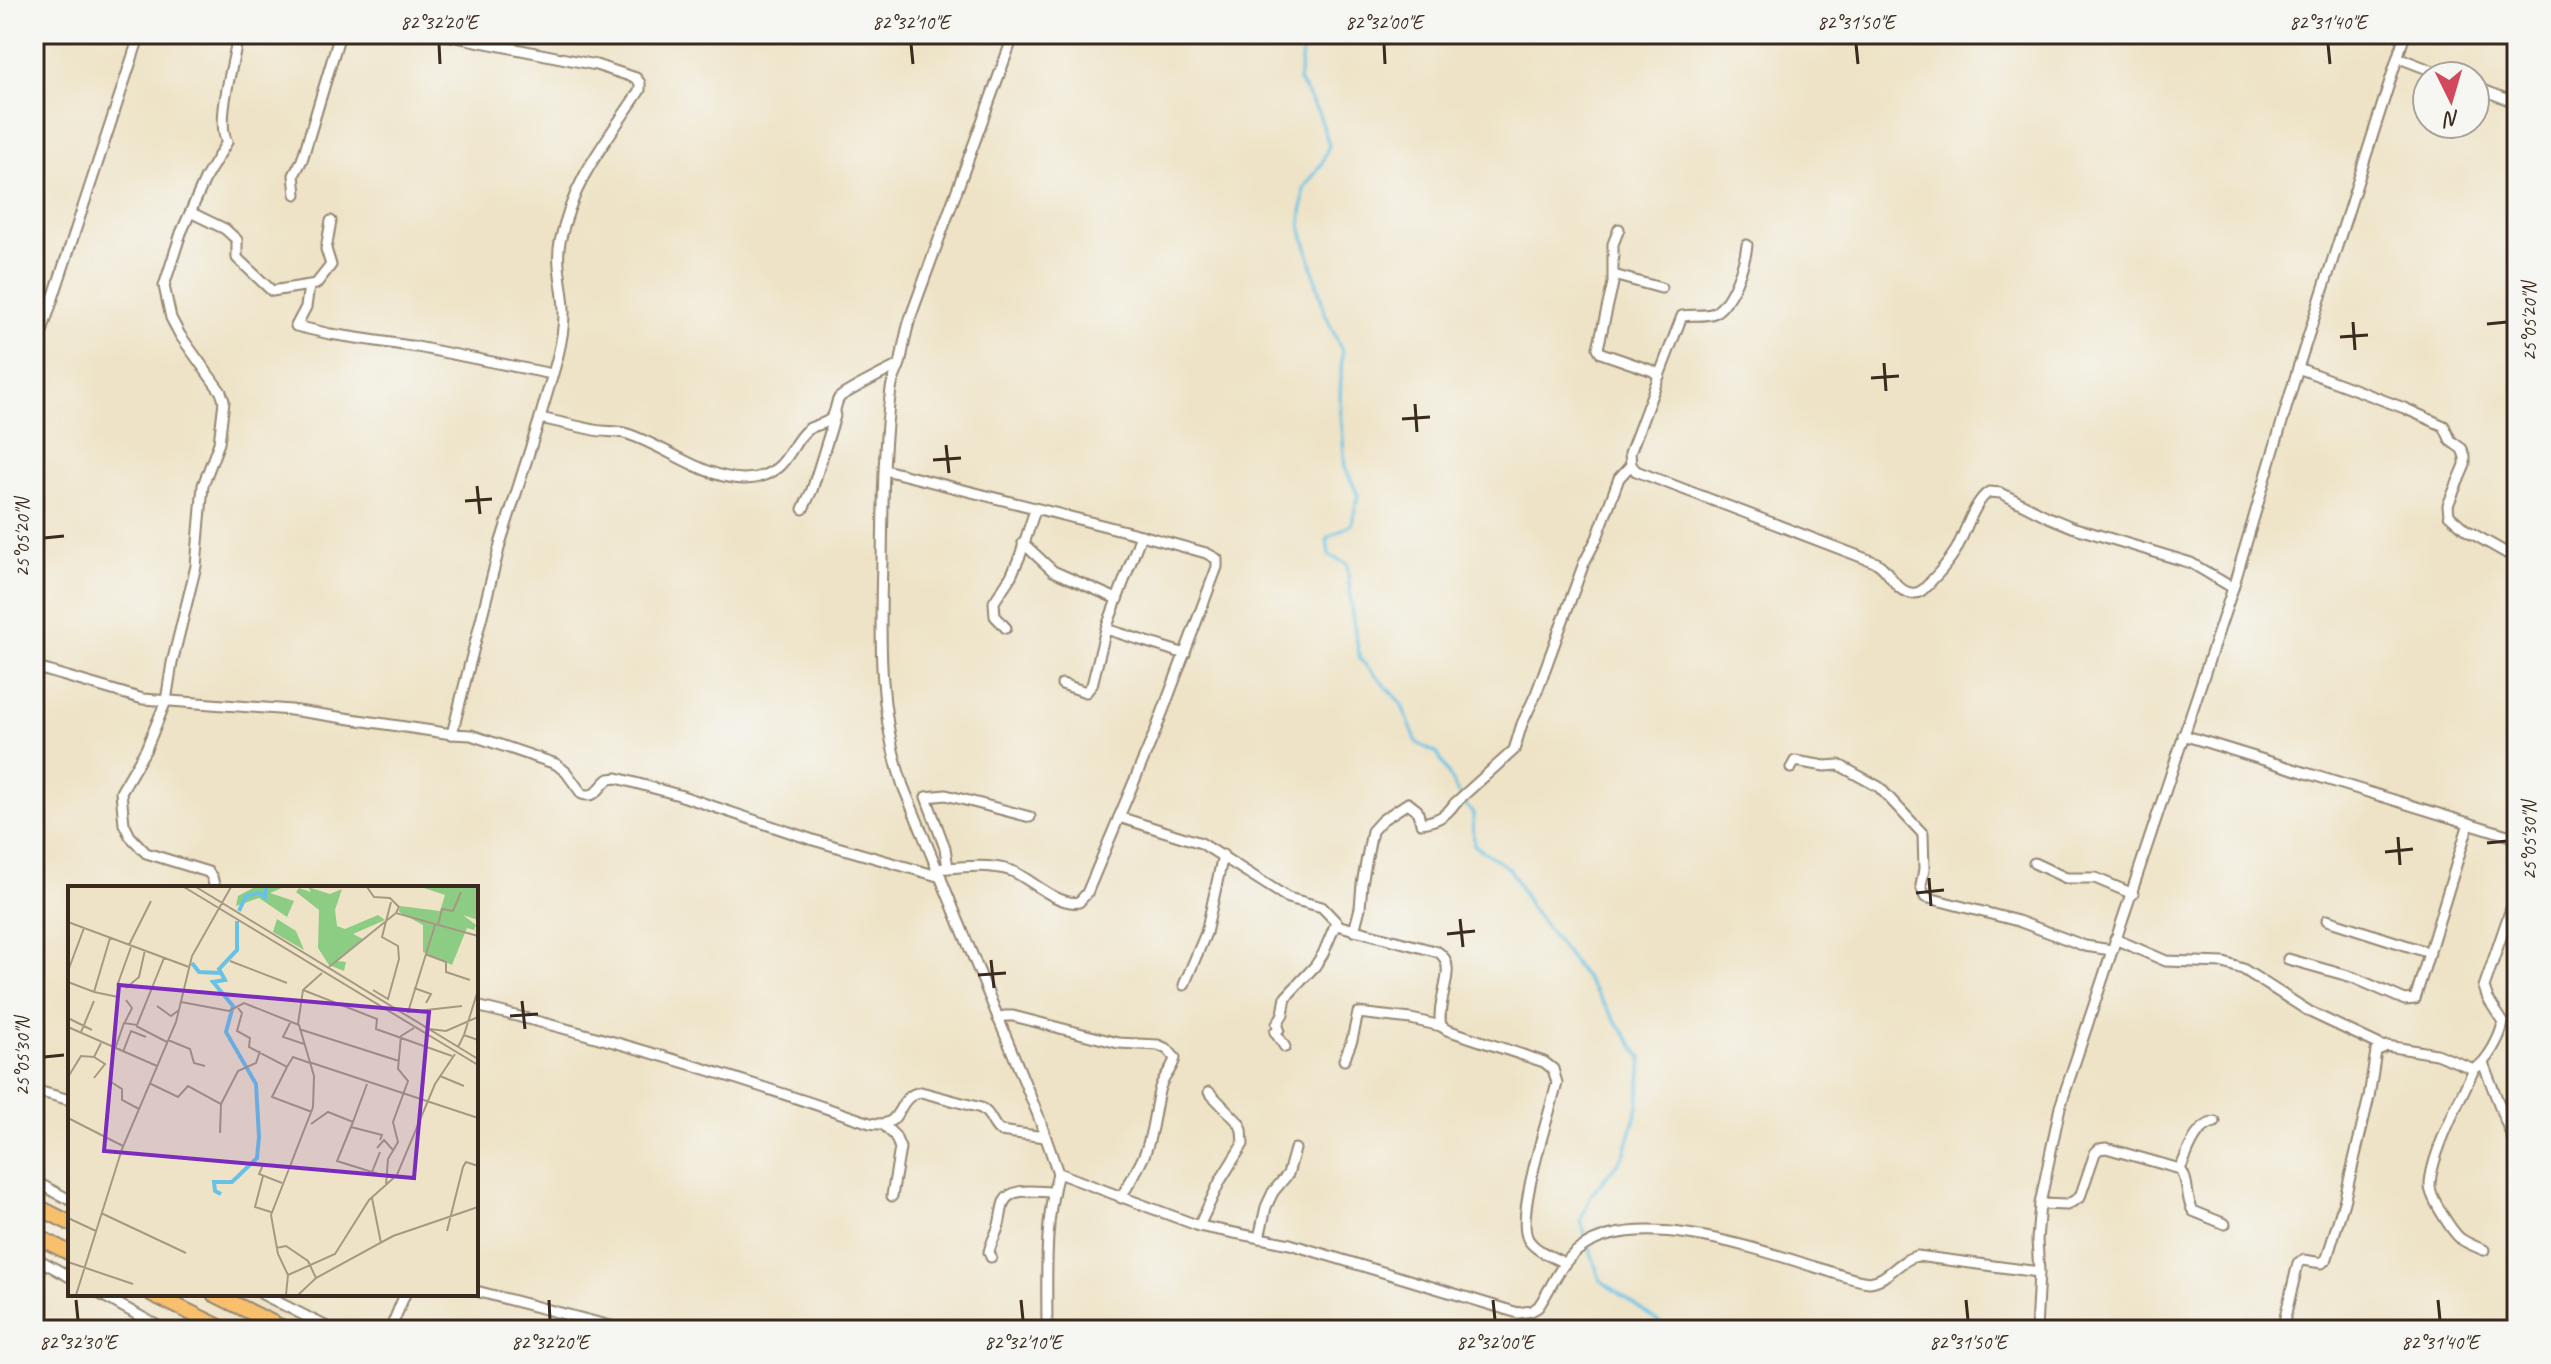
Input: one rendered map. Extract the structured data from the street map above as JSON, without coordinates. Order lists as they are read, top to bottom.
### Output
{
  "north": "bottom",
  "coordinates": [
    "82°32'20\"E",
    "82°32'10\"E",
    "82°32'00\"E",
    "82°31'50\"E",
    "82°31'40\"E",
    "25°05'20\"N",
    "25°05'30\"N",
    "82°32'30\"E"
  ]
}
